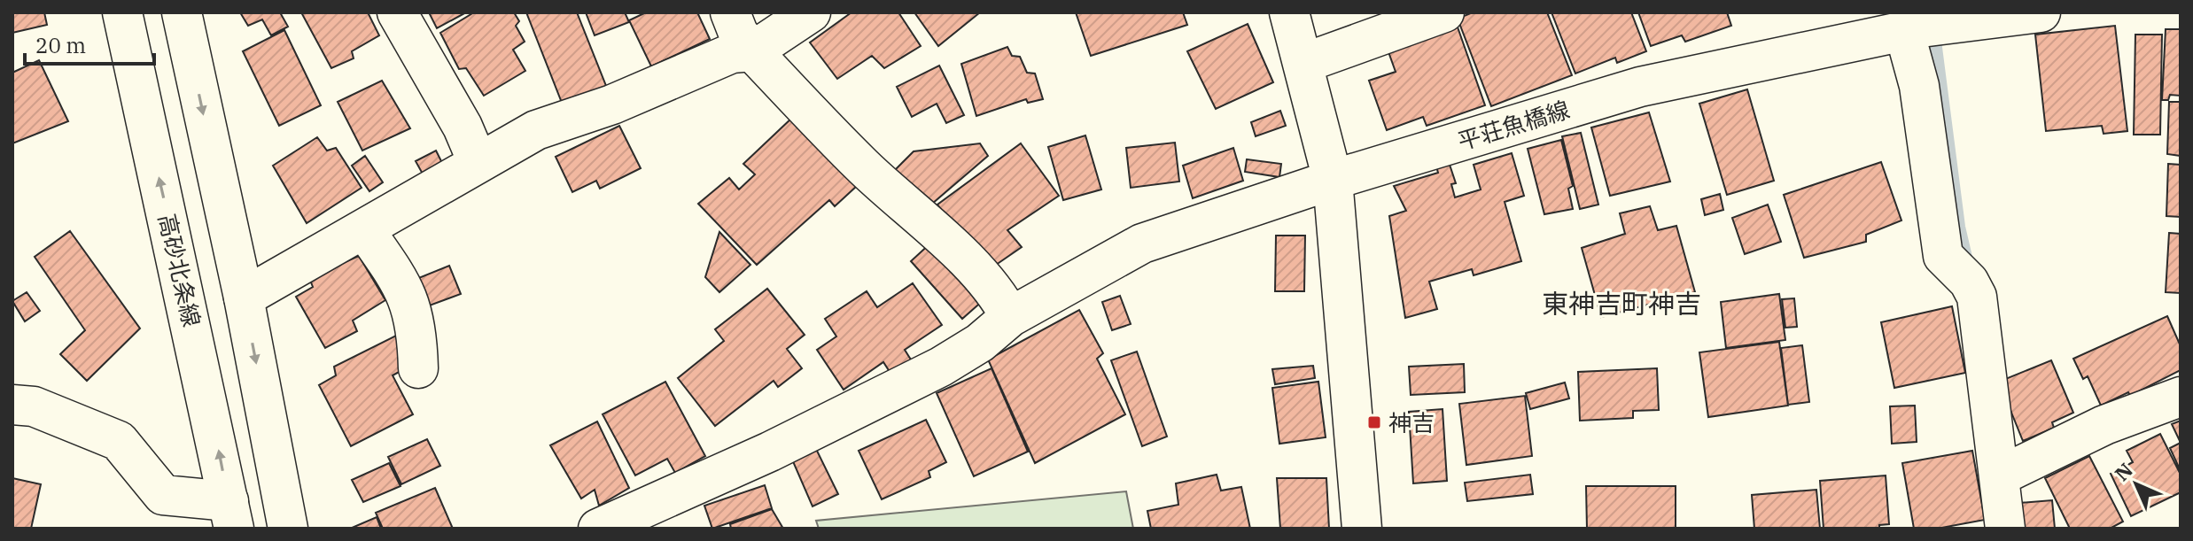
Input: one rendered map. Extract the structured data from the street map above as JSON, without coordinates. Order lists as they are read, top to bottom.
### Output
{
  "streets": {
    "street": ["平荘魚橋線", "高砂北条線"]
  },
  "districts": ["東神吉町神吉"],
  "places": {
    "transit": ["神吉"]
  },
  "scale_bar": "20 m",
  "north": "top left"
}
